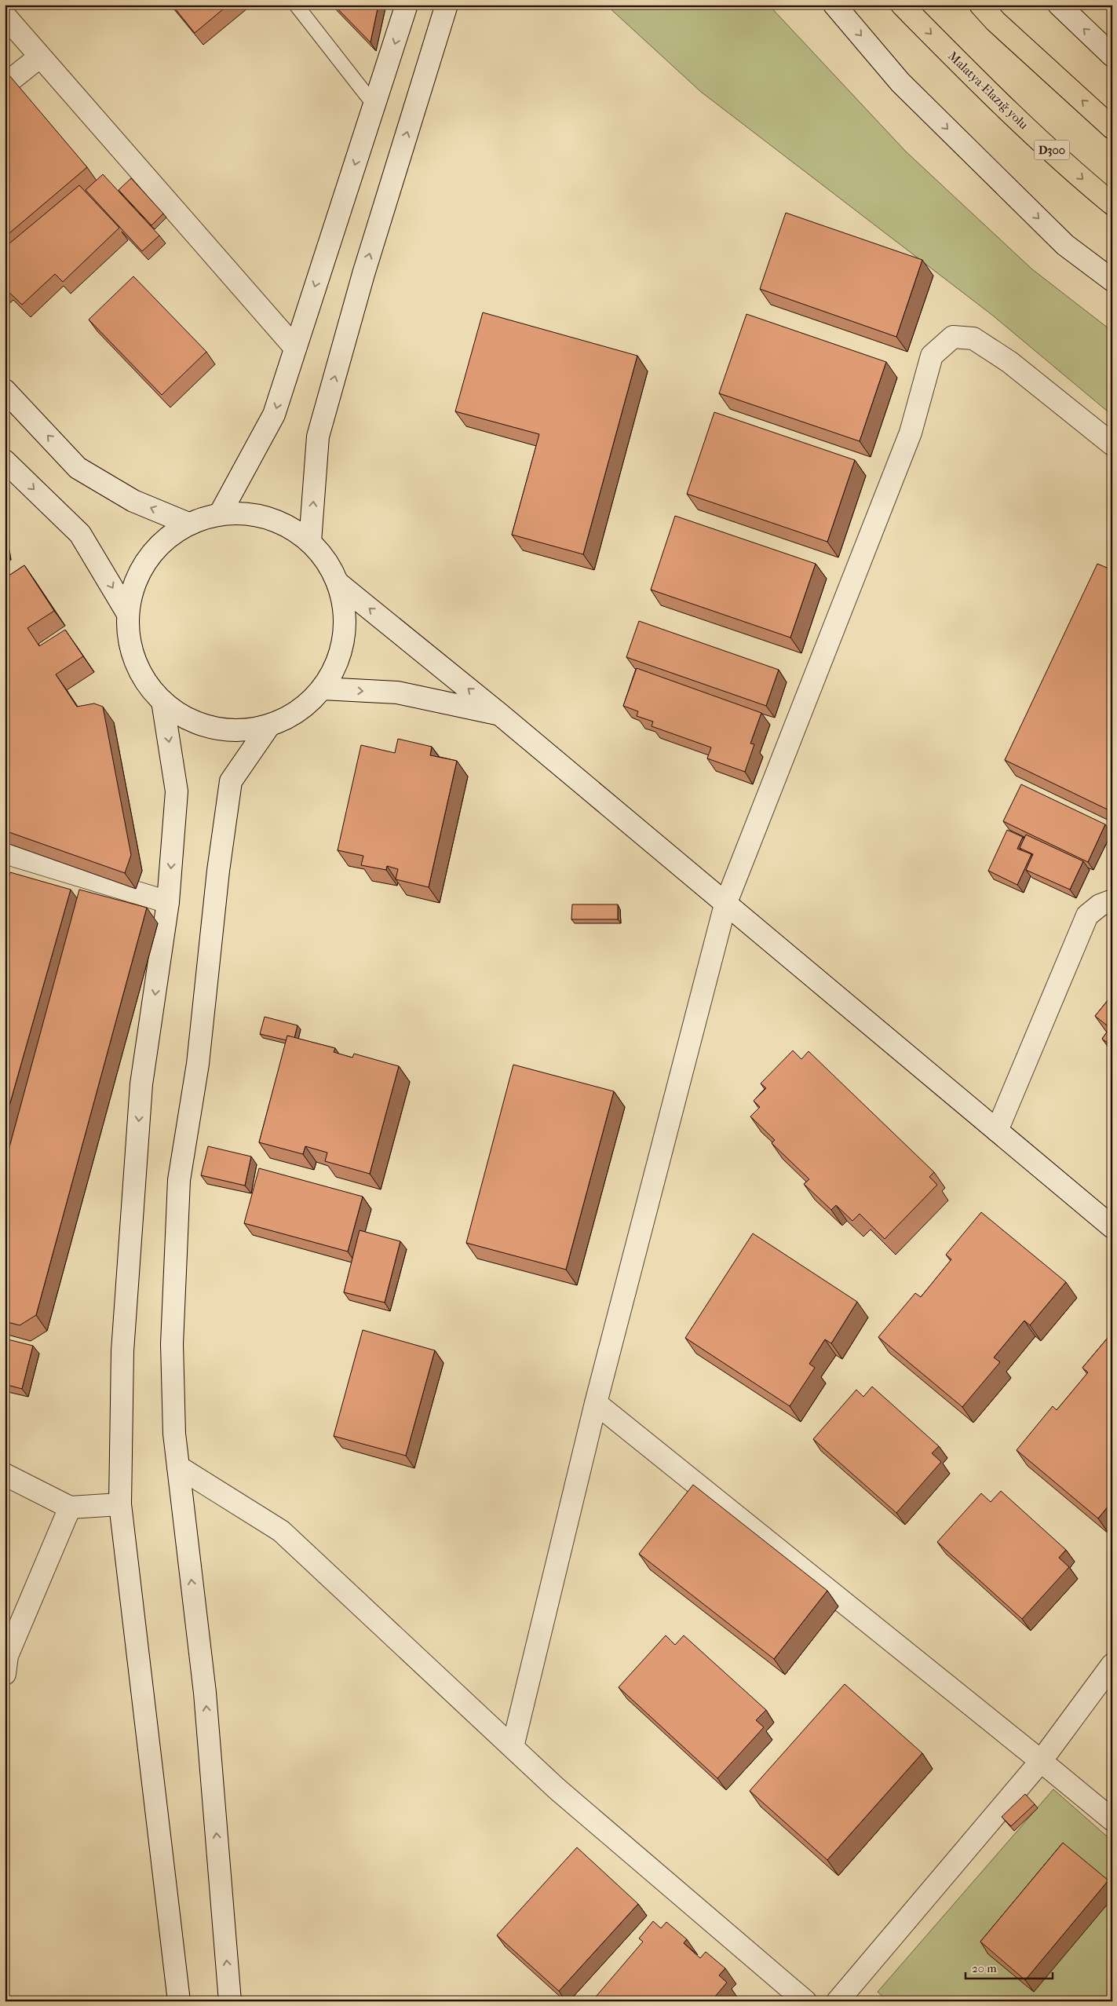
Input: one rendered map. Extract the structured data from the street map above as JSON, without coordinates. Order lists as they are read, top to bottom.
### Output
{
  "streets": {
    "highway": ["Malatya-Elazığ yolu", "D300"]
  },
  "scale_bar": "20 m"
}
